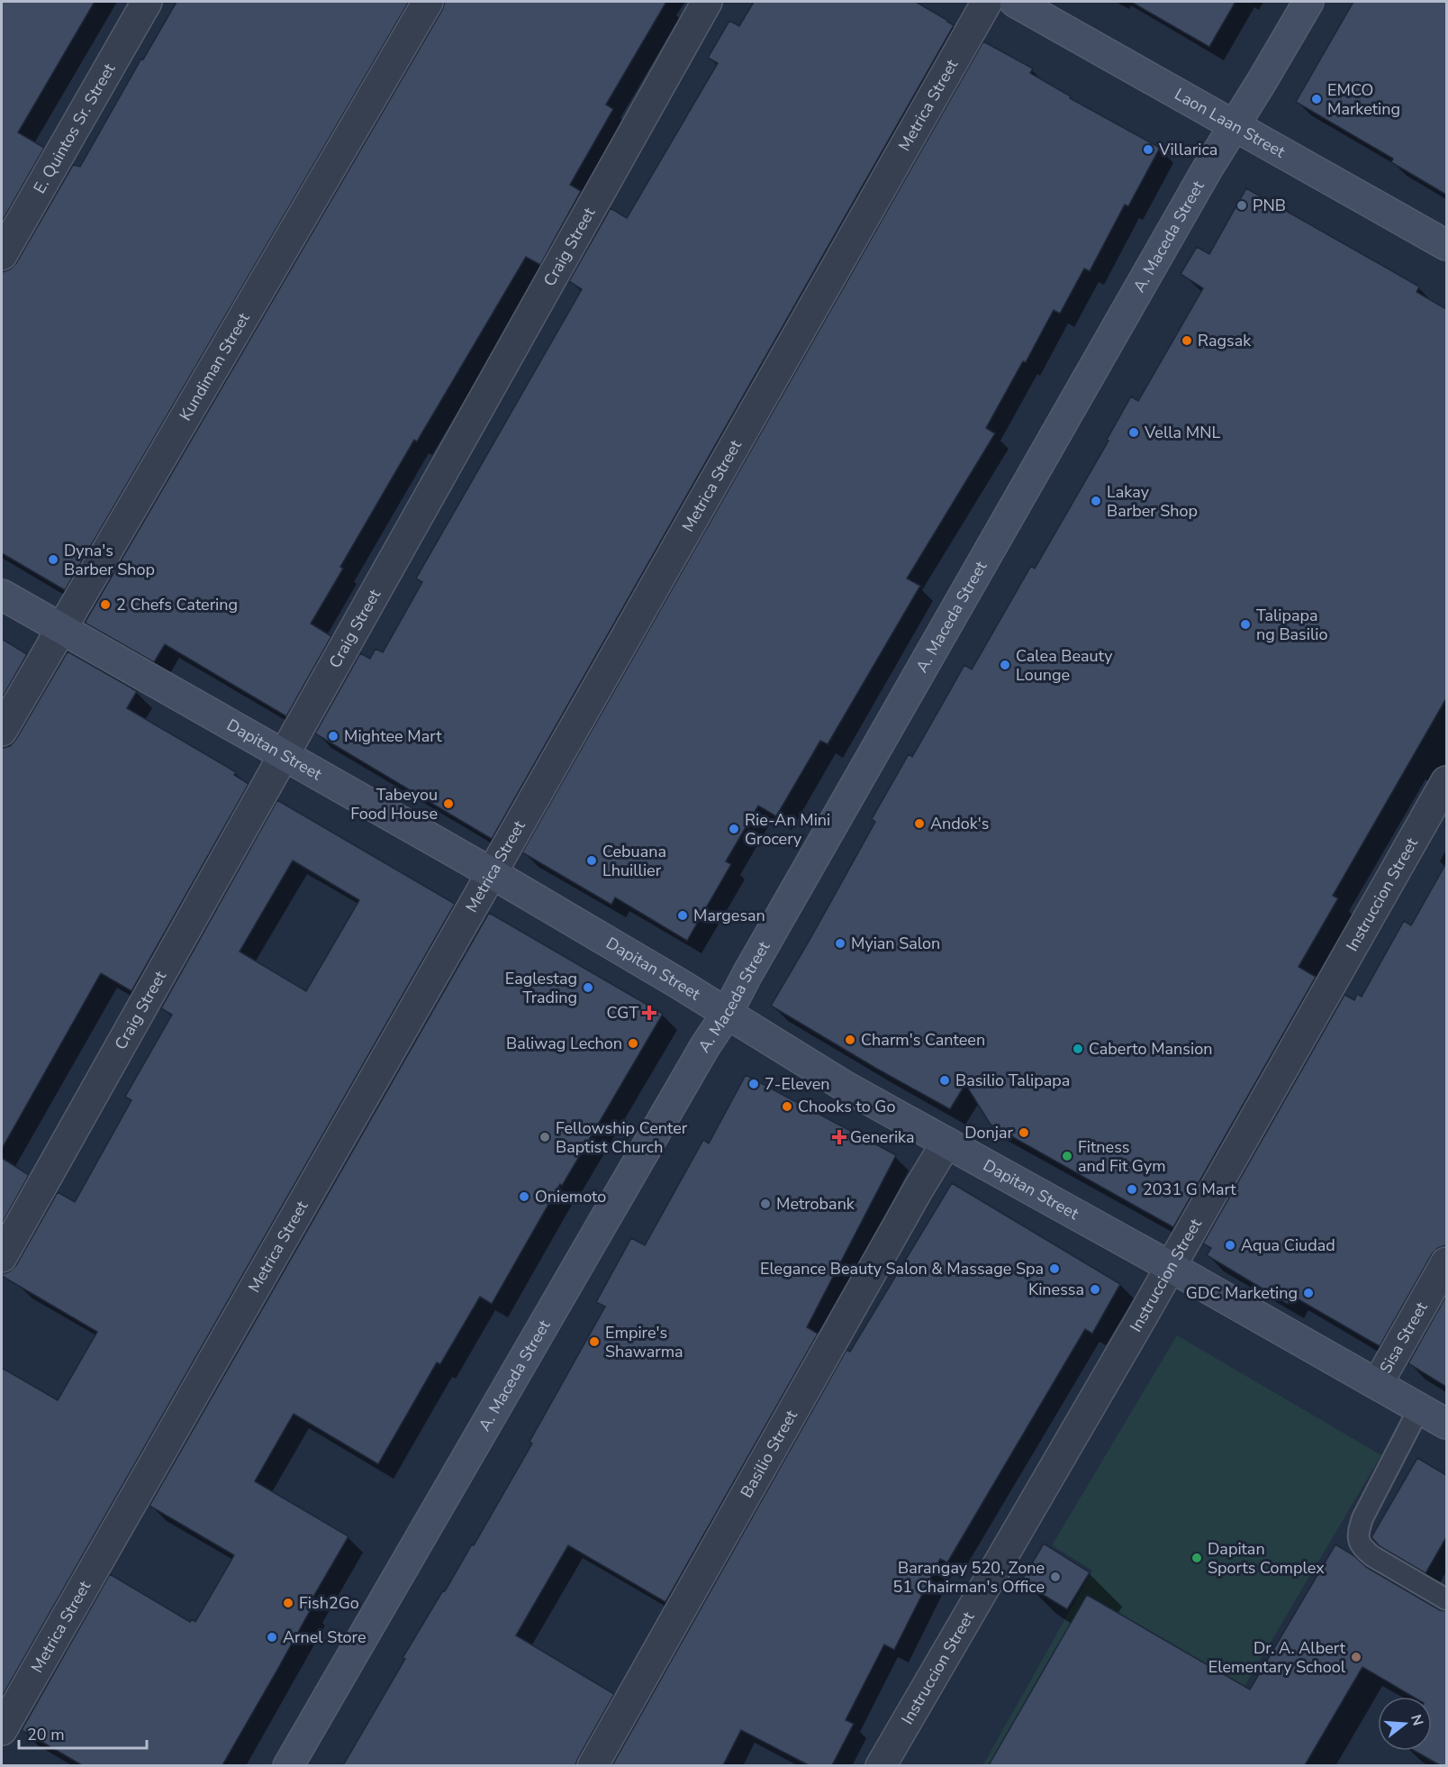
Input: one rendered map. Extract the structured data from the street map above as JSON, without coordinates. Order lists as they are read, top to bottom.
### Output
{
  "streets": {
    "main road": ["Laon Laan Street", "A. Maceda Street", "Dapitan Street"],
    "street": [
      "Metrica Street",
      "E. Quintos Sr. Street",
      "Craig Street",
      "Kundiman Street",
      "Instruccion Street",
      "Sisa Street",
      "Basilio Street"
    ]
  },
  "crossings": [
    ["Metrica Street", "Dapitan Street"],
    ["Laon Laan Street", "A. Maceda Street"],
    ["A. Maceda Street", "Dapitan Street"],
    ["Craig Street", "Dapitan Street"],
    ["Kundiman Street", "Dapitan Street"],
    ["Dapitan Street", "Instruccion Street"],
    ["Dapitan Street", "Sisa Street"],
    ["Dapitan Street", "Basilio Street"]
  ],
  "places": {
    "other": [
      "EMCO Marketing",
      "Villarica",
      "PNB",
      "Ragsak",
      "Vella MNL",
      "Lakay Barber Shop",
      "Dyna's Barber Shop",
      "2 Chefs Catering",
      "Talipapa ng Basilio",
      "Calea Beauty Lounge",
      "Mightee Mart",
      "Tabeyou Food House",
      "Andok's",
      "Rie-An Mini Grocery",
      "Cebuana Lhuillier",
      "Margesan",
      "Myian Salon",
      "Eaglestag Trading",
      "Charm's Canteen",
      "Baliwag Lechon",
      "Caberto Mansion",
      "Basilio Talipapa",
      "7-Eleven",
      "Chooks to Go",
      "Donjar",
      "Fellowship Center Baptist Church",
      "Fitness and Fit Gym",
      "2031 G Mart",
      "Oniemoto",
      "Metrobank",
      "Aqua Ciudad",
      "Elegance Beauty Salon & Massage Spa",
      "Kinessa",
      "GDC Marketing",
      "Empire's Shawarma",
      "Dapitan Sports Complex",
      "Barangay 520, Zone 51 Chairman's Office",
      "Fish2Go",
      "Arnel Store",
      "Dr. A. Albert Elementary School"
    ],
    "health": ["CGT", "Generika"]
  },
  "scale_bar": "20 m",
  "north": "right"
}
